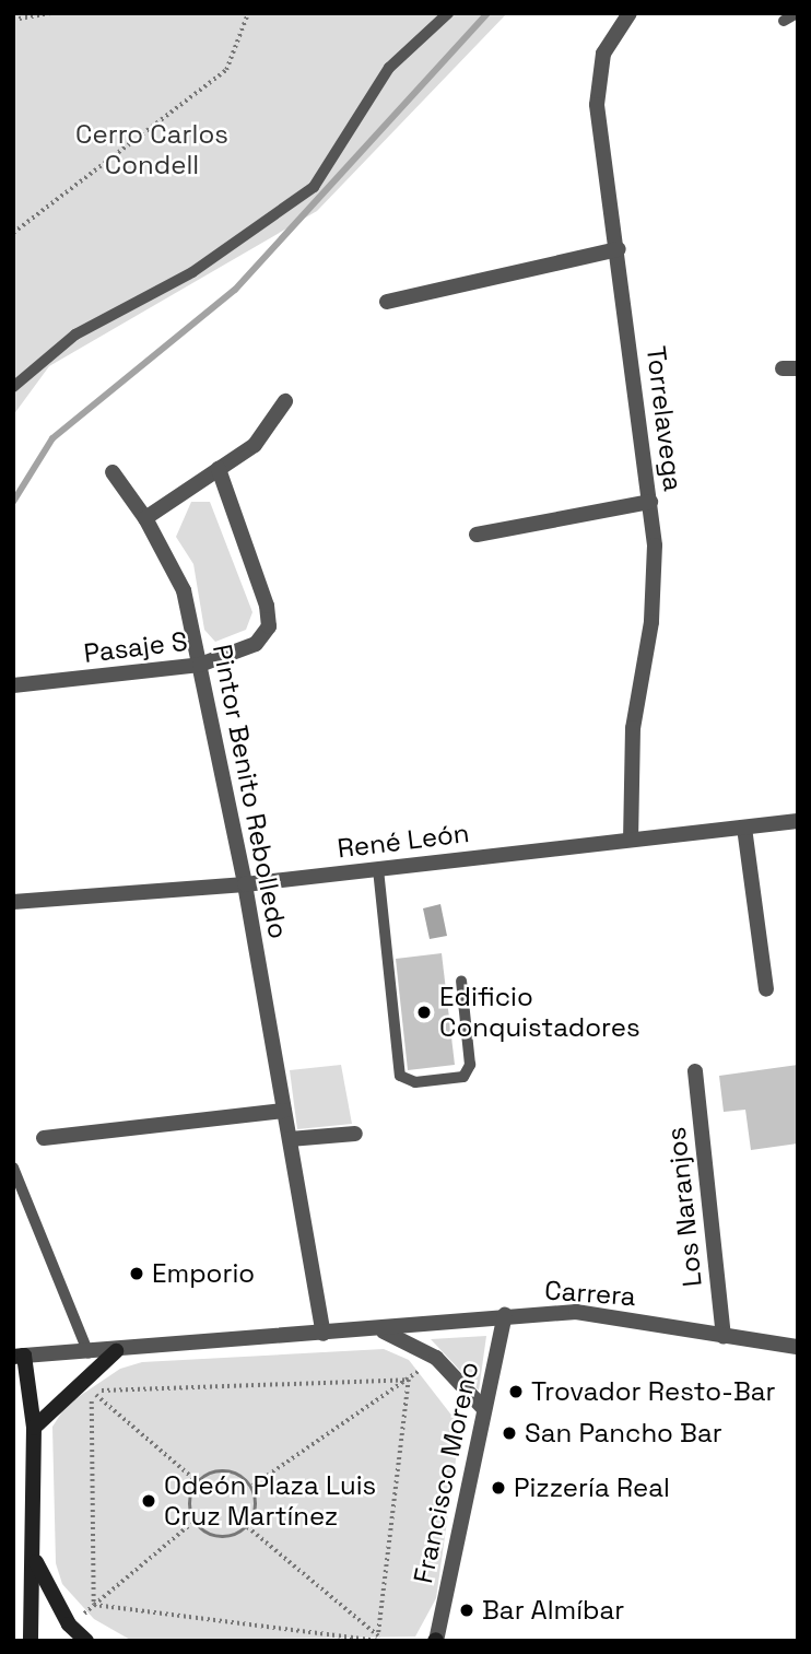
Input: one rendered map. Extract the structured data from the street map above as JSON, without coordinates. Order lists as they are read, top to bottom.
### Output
{
  "streets": {
    "street": [
      "Torrelavega",
      "Pasaje S",
      "Pintor Benito Rebolledo",
      "René León",
      "Los Naranjos",
      "Carrera",
      "Francisco Moreno"
    ]
  },
  "crossings": [
    ["Torrelavega", "René León"],
    ["Pasaje S", "Pintor Benito Rebolledo"],
    ["Pintor Benito Rebolledo", "René León"],
    ["Pintor Benito Rebolledo", "Carrera"],
    ["Los Naranjos", "Carrera"],
    ["Carrera", "Francisco Moreno"]
  ],
  "parks": ["Cerro Carlos Condell"],
  "places": [
    "Edificio Conquistadores",
    "Emporio",
    "Trovador Resto-Bar",
    "San Pancho Bar",
    "Pizzería Real",
    "Odeón Plaza Luis Cruz Martínez",
    "Bar Almíbar"
  ]
}
